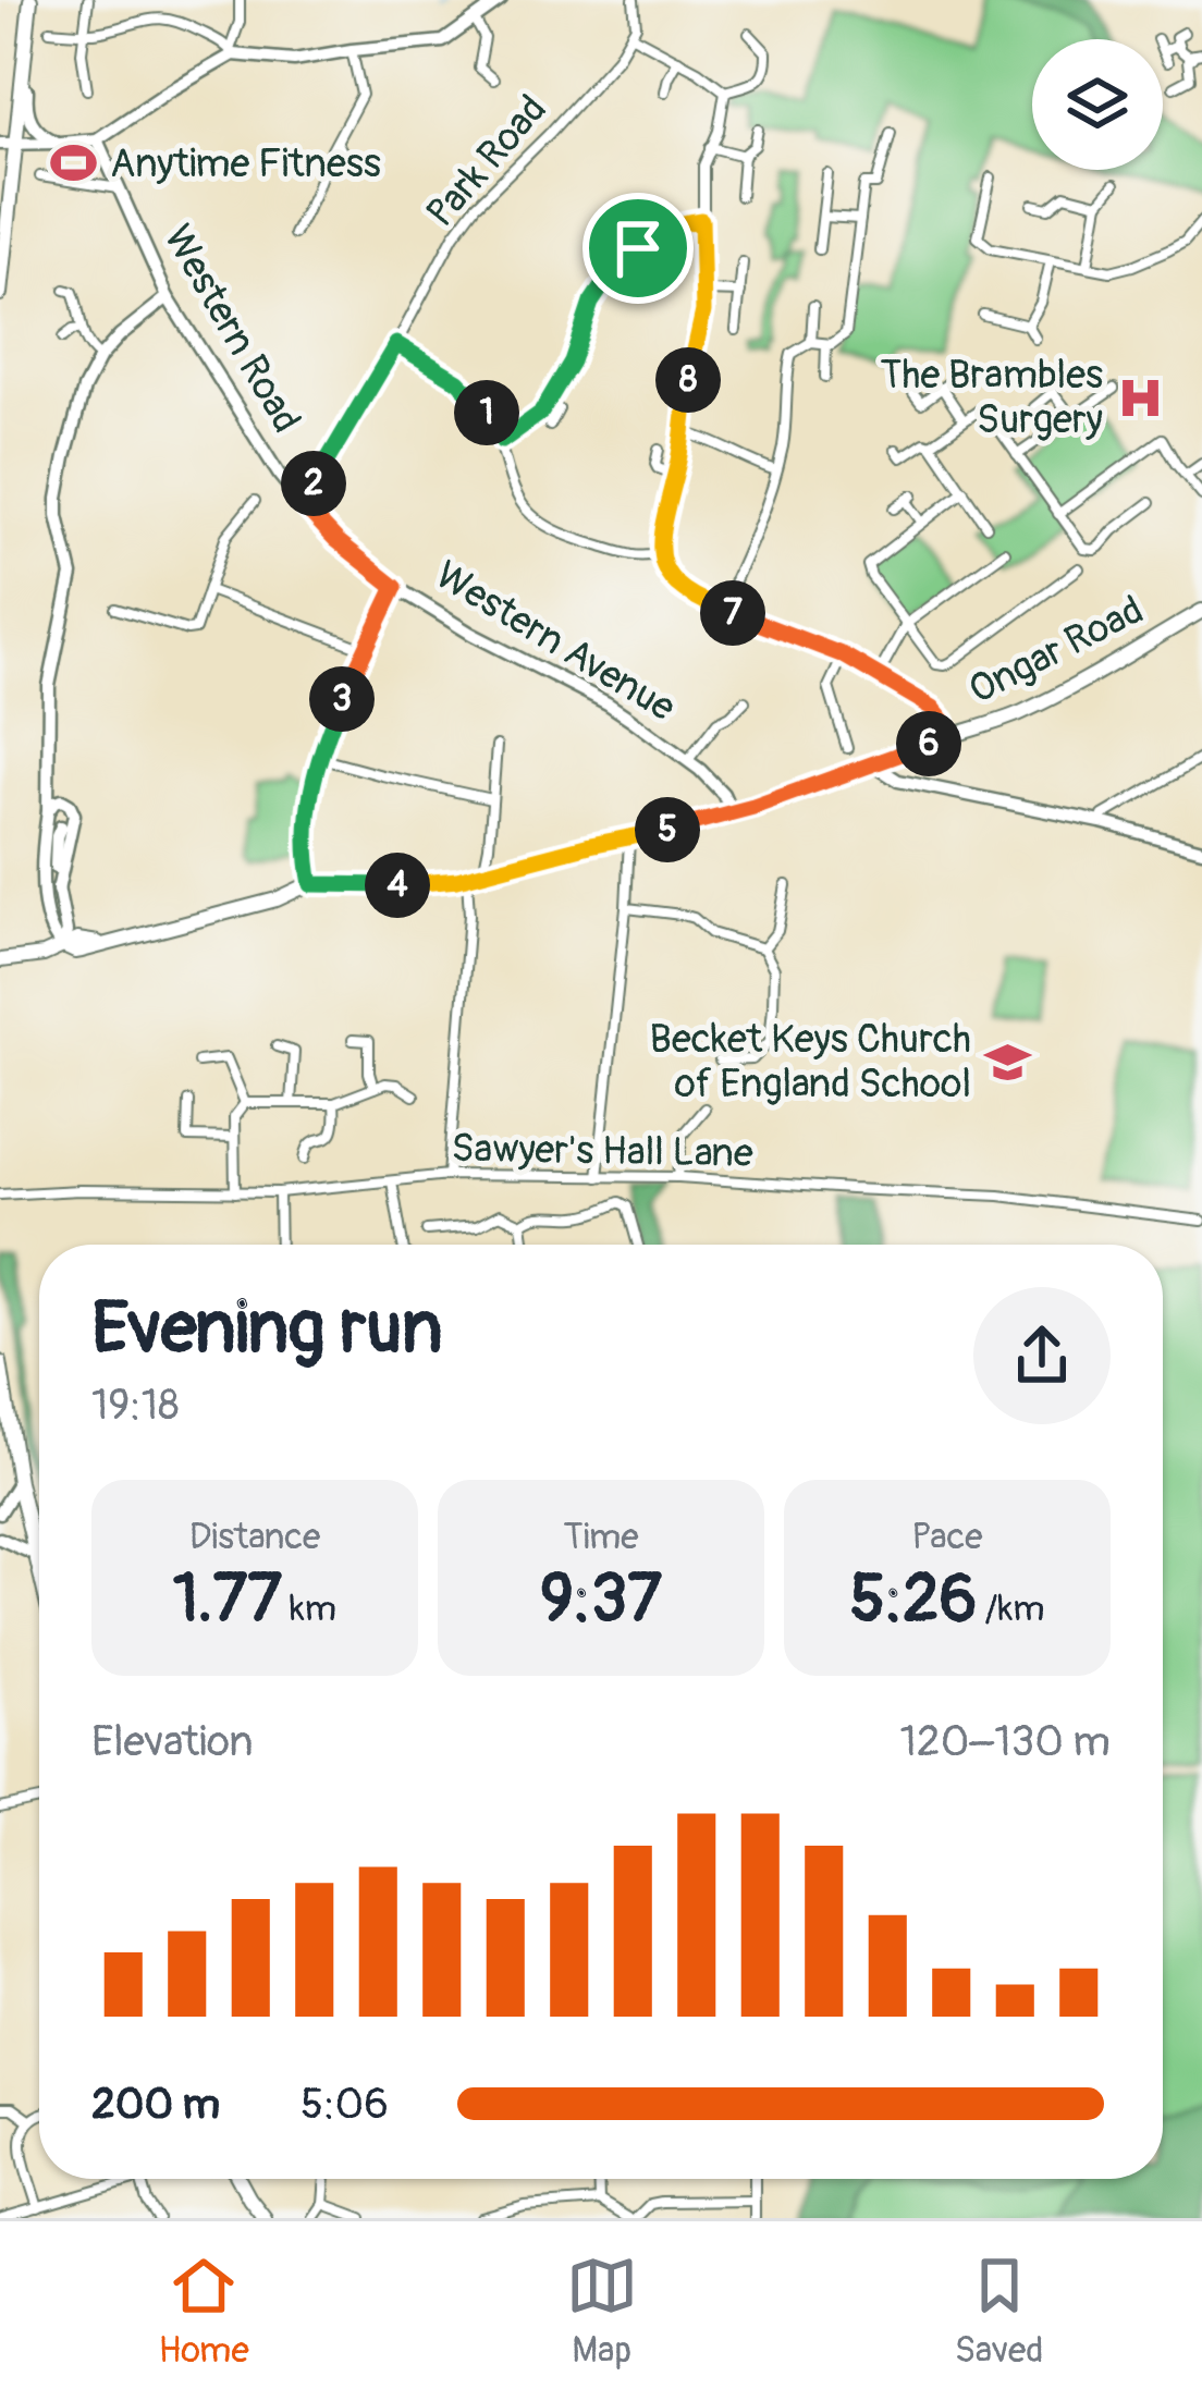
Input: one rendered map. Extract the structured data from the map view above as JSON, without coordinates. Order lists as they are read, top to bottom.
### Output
{
  "streets": {
    "main road": ["Ongar Road"],
    "street": [
      "Park Road",
      "Western Road",
      "Western Avenue",
      "Sawyer's Hall Lane"
    ]
  },
  "crossings": [
    ["Park Road", "Western Road"],
    ["Western Road", "Western Avenue"],
    ["Western Avenue", "Ongar Road"]
  ],
  "places": {
    "sports": ["Anytime Fitness"],
    "hospital": ["The Brambles Surgery"],
    "school or university": ["Becket Keys Church of England School"]
  },
  "page": {
    "pins": [
      "8",
      "1",
      "2",
      "7",
      "3",
      "6",
      "5",
      "4"
    ],
    "heading": ["Evening run", "19:18"],
    "stats": [
      ["Distance", "1.77 km"],
      ["Time", "9:37"],
      ["Pace", "5:26 /km"]
    ],
    "chart": ["Elevation", "120–130 m"],
    "list": [
      {
        "name": "200 m",
        "note": "5:06"
      }
    ],
    "tabs": ["Home", "Map", "Saved"]
  }
}
